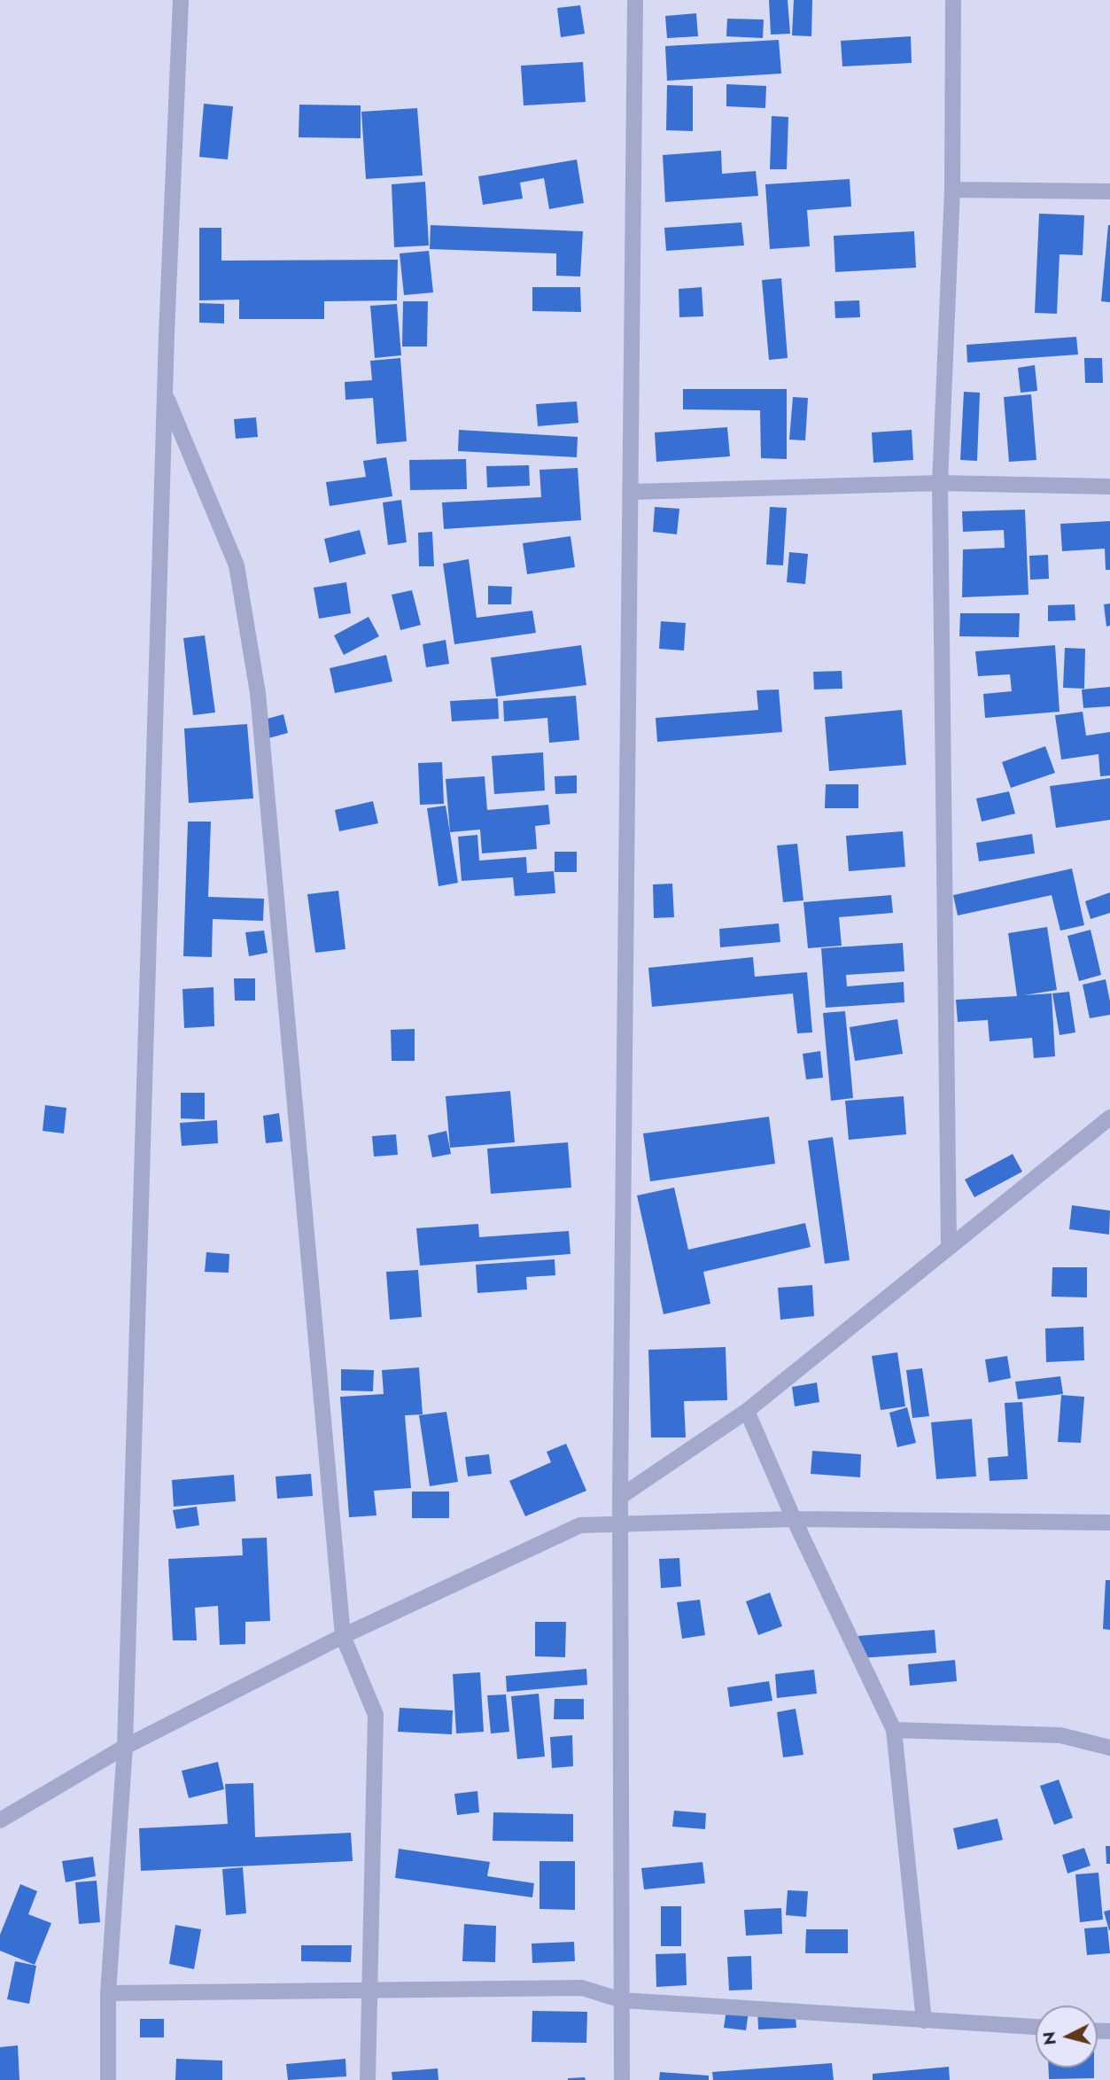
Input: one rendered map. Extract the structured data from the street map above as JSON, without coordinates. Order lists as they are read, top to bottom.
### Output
{
  "north": "left"
}
